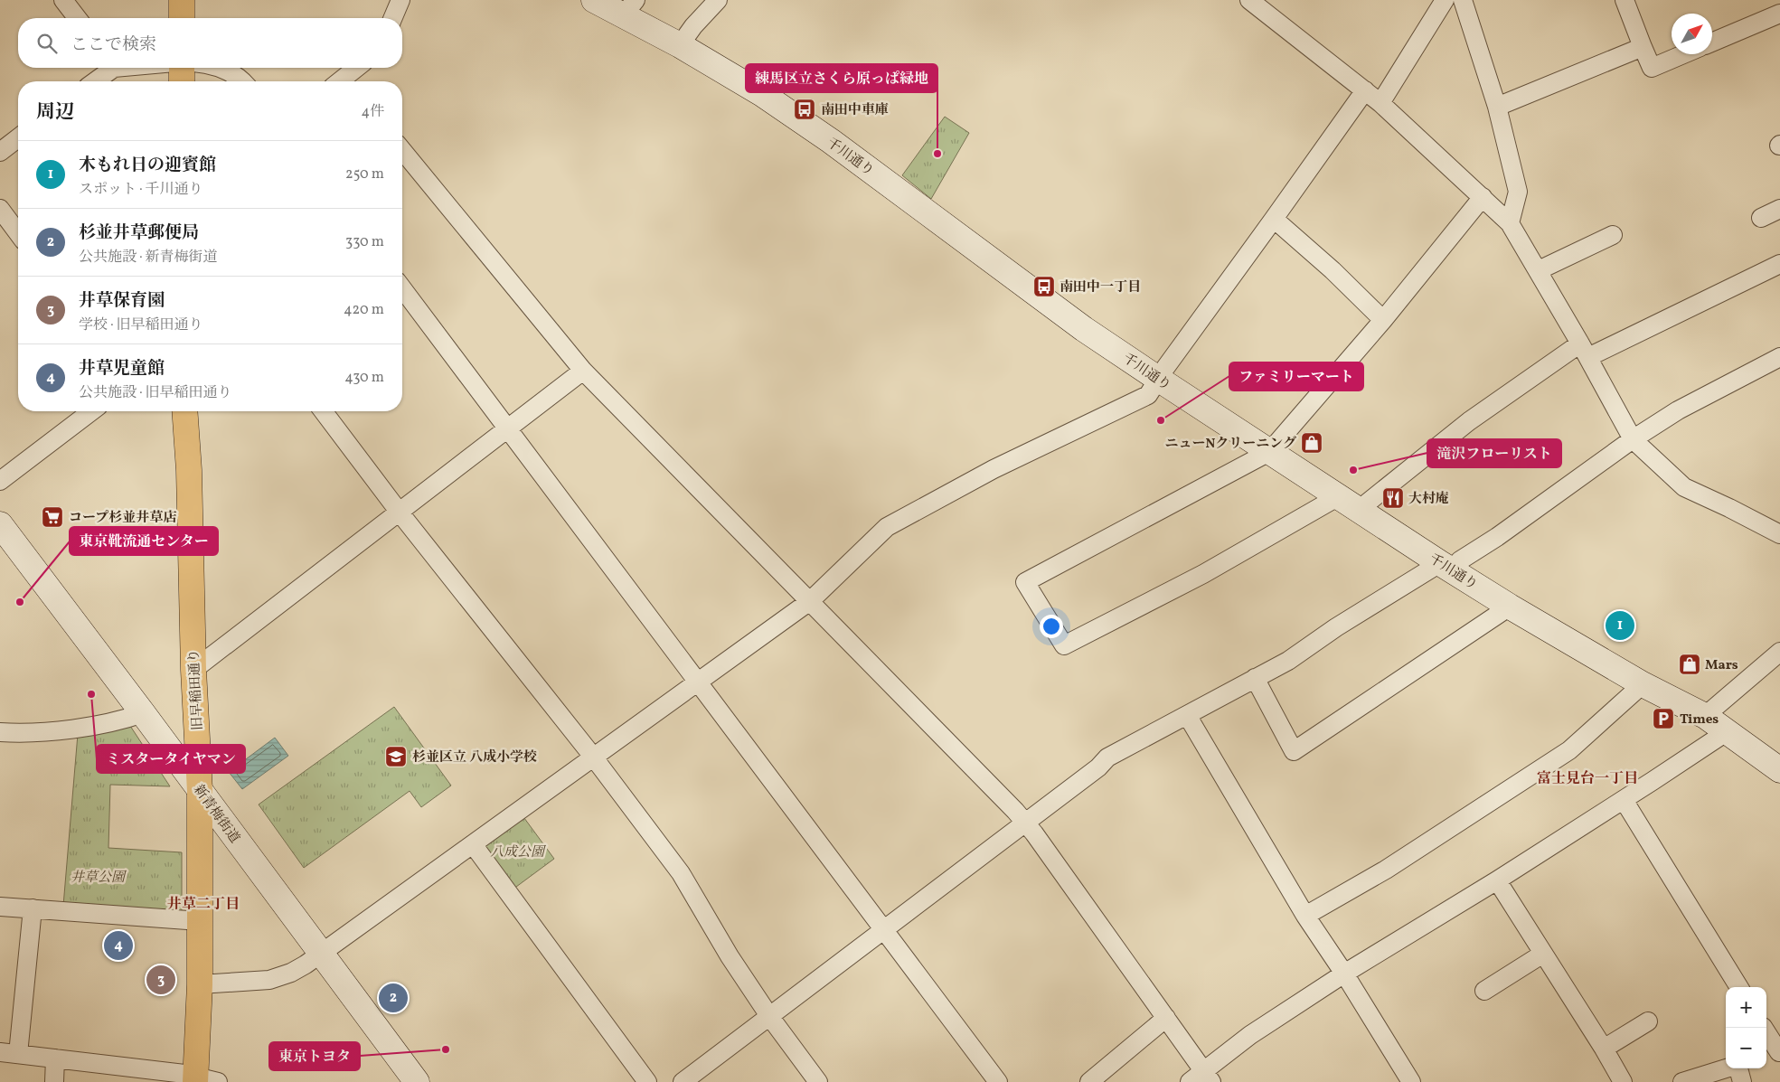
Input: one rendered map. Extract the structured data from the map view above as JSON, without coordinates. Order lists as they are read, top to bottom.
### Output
{
  "streets": {
    "main road": ["千川通り", "旧早稲田通り", "新青梅街道"]
  },
  "crossings": [
    ["旧早稲田通り", "新青梅街道"]
  ],
  "districts": ["富士見台一丁目", "井草二丁目"],
  "parks": ["八成公園", "井草公園"],
  "places": {
    "bus stop": ["南田中車庫", "南田中一丁目"],
    "other": [
      "練馬区立さくら原っぱ緑地",
      "ファミリーマート",
      "滝沢フローリスト",
      "東京靴流通センター",
      "ミスタータイヤマン",
      "東京トヨタ"
    ],
    "shop": ["ニューNクリーニング", "Mars"],
    "restaurant": ["大村庵"],
    "supermarket": ["コープ杉並井草店"],
    "parking": ["Times"],
    "school or university": ["杉並区立 八成小学校"]
  },
  "north": "top right",
  "page": {
    "search": "ここで検索",
    "heading": ["周辺", "4件"],
    "list": [
      {
        "mark": "1",
        "name": "木もれ日の迎賓館",
        "note": "スポット · 千川通り",
        "value": "250 m"
      },
      {
        "mark": "2",
        "name": "杉並井草郵便局",
        "note": "公共施設 · 新青梅街道",
        "value": "330 m"
      },
      {
        "mark": "3",
        "name": "井草保育園",
        "note": "学校 · 旧早稲田通り",
        "value": "420 m"
      },
      {
        "mark": "4",
        "name": "井草児童館",
        "note": "公共施設 · 旧早稲田通り",
        "value": "430 m"
      }
    ],
    "pins": [
      "1",
      "4",
      "3",
      "2"
    ],
    "map_buttons": ["+", "−"]
  }
}
